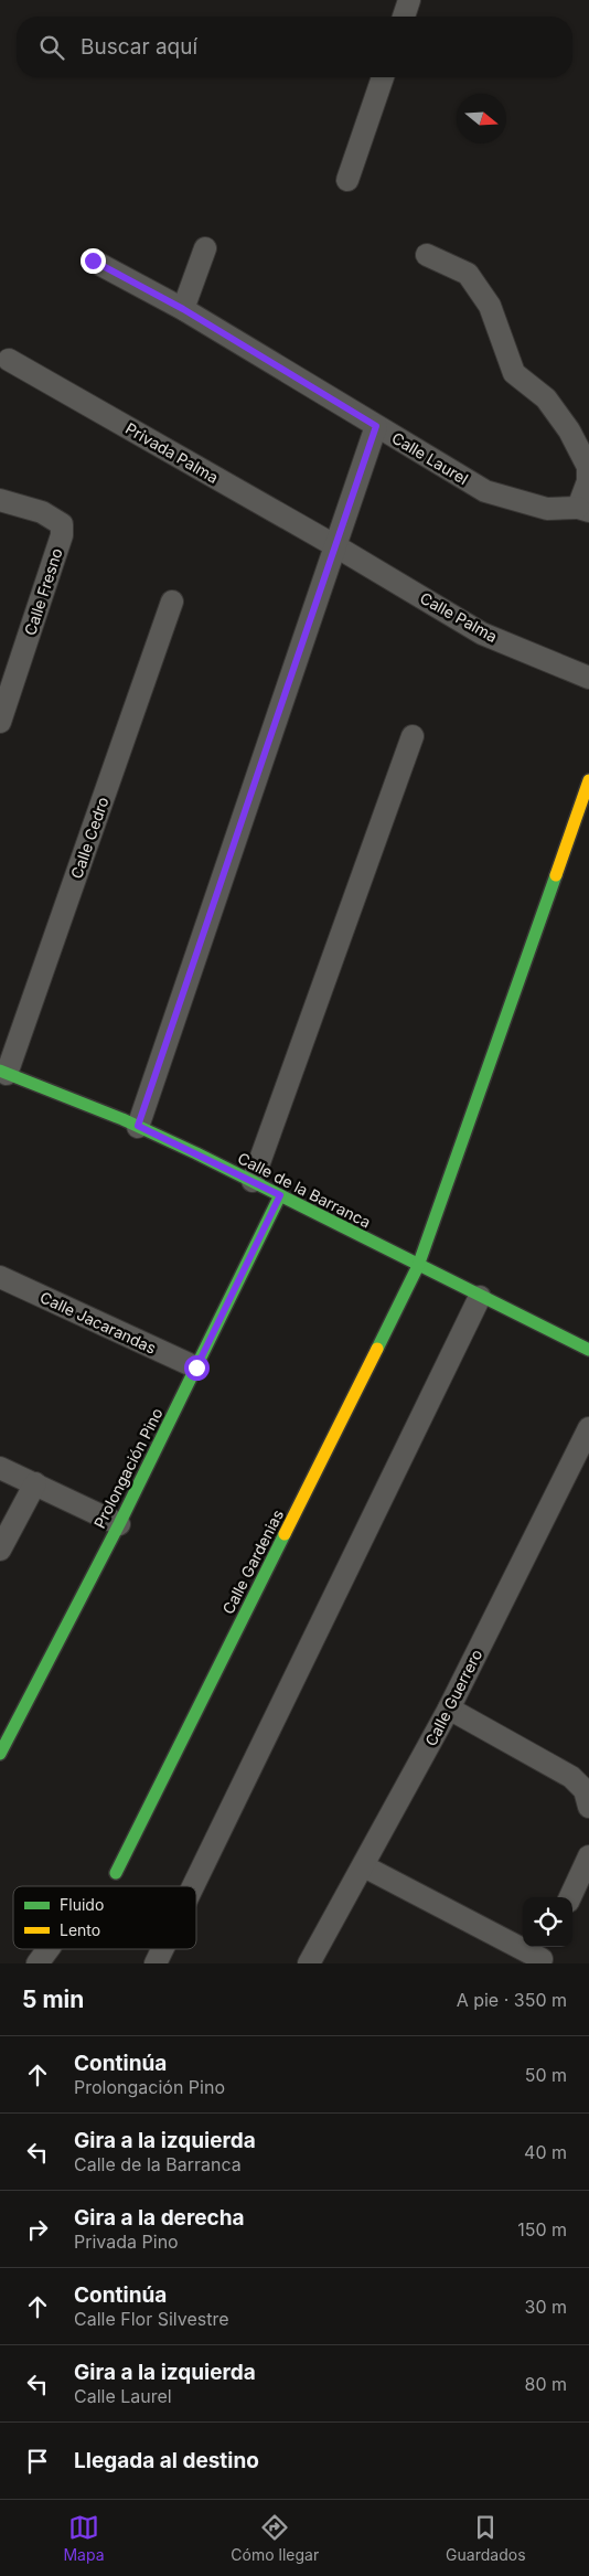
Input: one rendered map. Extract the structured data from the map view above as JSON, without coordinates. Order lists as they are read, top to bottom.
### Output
{
  "streets": {
    "street": [
      "Privada Palma",
      "Calle Laurel",
      "Calle Fresno",
      "Calle Palma",
      "Calle Cedro",
      "Calle de la Barranca",
      "Calle Jacarandas",
      "Prolongación Pino",
      "Calle Gardenias",
      "Calle Guerrero"
    ]
  },
  "crossings": [
    ["Privada Palma", "Calle Palma"],
    ["Calle Cedro", "Calle de la Barranca"],
    ["Calle de la Barranca", "Prolongación Pino"],
    ["Calle de la Barranca", "Calle Gardenias"],
    ["Calle Jacarandas", "Prolongación Pino"]
  ],
  "legend": ["Fluido", "Lento"],
  "north": "right",
  "page": {
    "search": "Buscar aquí",
    "heading": ["5 min", "A pie · 350 m"],
    "list": [
      ["Continúa", "Prolongación Pino", "50 m"],
      ["Gira a la izquierda", "Calle de la Barranca", "40 m"],
      ["Gira a la derecha", "Privada Pino", "150 m"],
      ["Continúa", "Calle Flor Silvestre", "30 m"],
      ["Gira a la izquierda", "Calle Laurel", "80 m"],
      "Llegada al destino"
    ],
    "nav": ["Mapa", "Cómo llegar", "Guardados"]
  }
}
